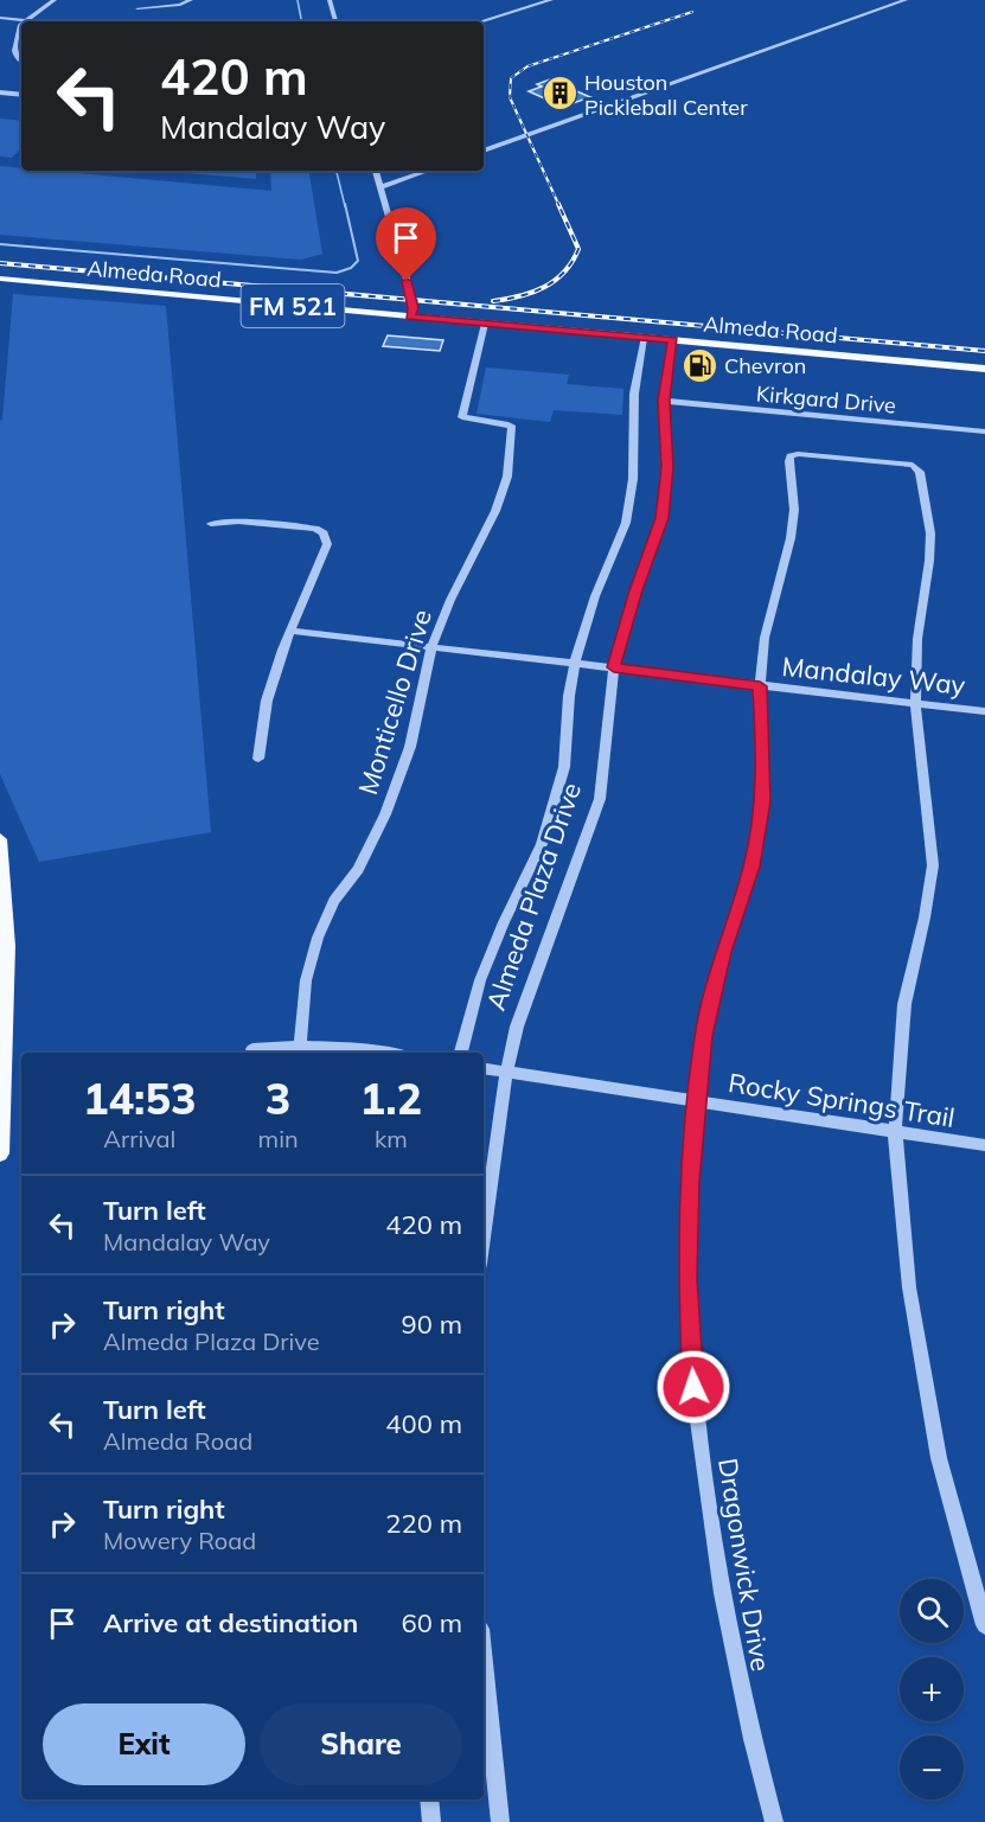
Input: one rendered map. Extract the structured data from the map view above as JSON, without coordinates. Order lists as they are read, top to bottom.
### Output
{
  "streets": {
    "main road": ["Almeda Road", "FM 521"],
    "street": [
      "Kirkgard Drive",
      "Mandalay Way",
      "Monticello Drive",
      "Almeda Plaza Drive",
      "Rocky Springs Trail",
      "Dragonwick Drive"
    ]
  },
  "crossings": [
    ["Almeda Road", "Monticello Drive"],
    ["Almeda Road", "Almeda Plaza Drive"],
    ["Kirkgard Drive", "Almeda Plaza Drive"],
    ["Mandalay Way", "Monticello Drive"],
    ["Mandalay Way", "Almeda Plaza Drive"],
    ["Mandalay Way", "Dragonwick Drive"],
    ["Almeda Plaza Drive", "Rocky Springs Trail"],
    ["Rocky Springs Trail", "Dragonwick Drive"]
  ],
  "places": {
    "building": ["Houston Pickleball Center"],
    "fuel station": ["Chevron"]
  },
  "page": {
    "turn": ["420 m", "Mandalay Way"],
    "eta": [
      "14:53",
      "Arrival",
      "3",
      "min",
      "1.2",
      "km"
    ],
    "list": [
      {
        "name": "Turn left",
        "note": "Mandalay Way",
        "value": "420 m"
      },
      {
        "name": "Turn right",
        "note": "Almeda Plaza Drive",
        "value": "90 m"
      },
      {
        "name": "Turn left",
        "note": "Almeda Road",
        "value": "400 m"
      },
      {
        "name": "Turn right",
        "note": "Mowery Road",
        "value": "220 m"
      },
      {
        "name": "Arrive at destination",
        "value": "60 m"
      }
    ],
    "map_buttons": ["+", "−"],
    "buttons": ["Exit", "Share"]
  }
}
